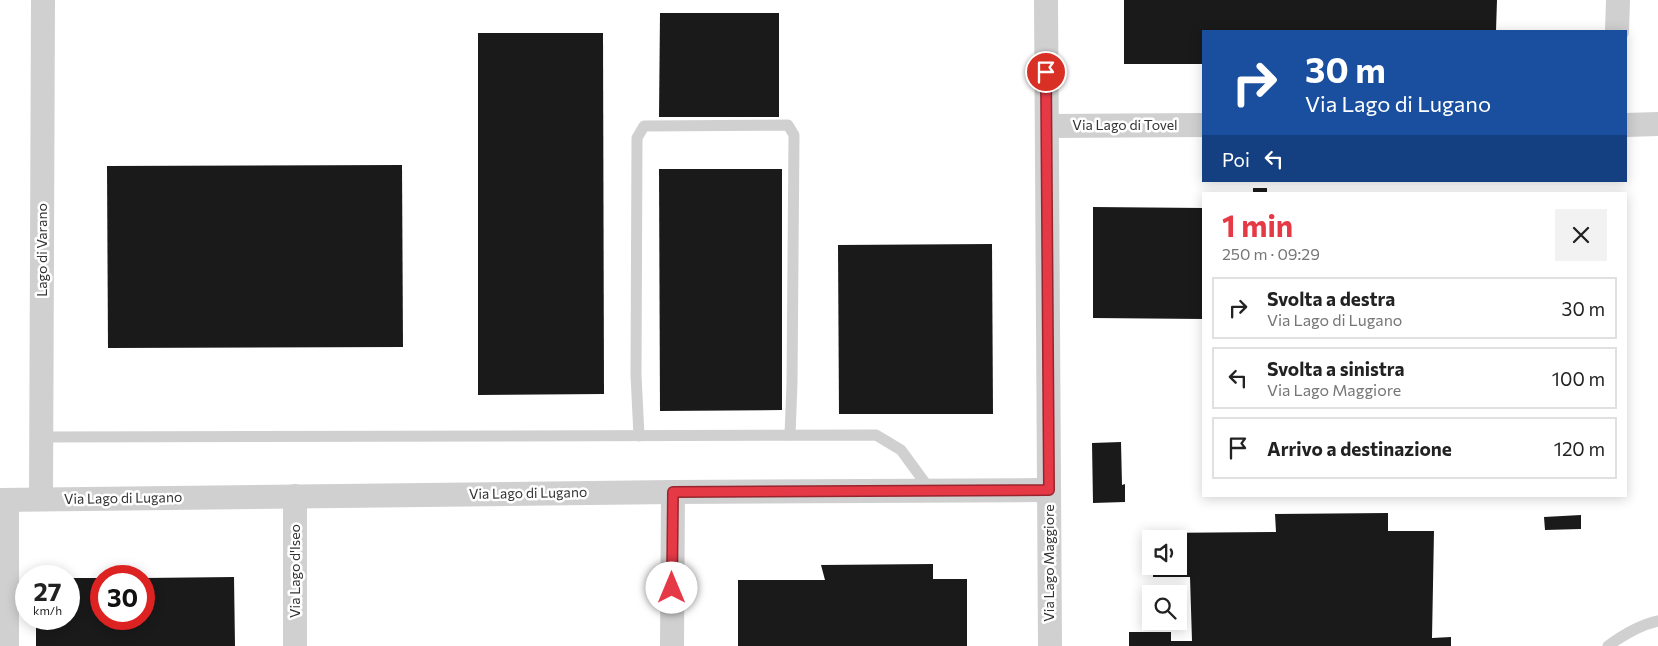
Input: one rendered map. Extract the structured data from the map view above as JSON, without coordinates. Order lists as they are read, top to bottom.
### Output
{
  "streets": {
    "street": [
      "Via Lago di Tovel",
      "Lago di Varano",
      "Via Lago di Lugano",
      "Via Lago Maggiore",
      "Via Lago d'Iseo"
    ]
  },
  "crossings": [
    ["Via Lago di Tovel", "Via Lago Maggiore"],
    ["Lago di Varano", "Via Lago di Lugano"],
    ["Via Lago di Lugano", "Via Lago Maggiore"],
    ["Via Lago di Lugano", "Via Lago d'Iseo"]
  ],
  "page": {
    "turn": ["30 m", "Via Lago di Lugano"],
    "then": "Poi",
    "heading": ["1 min", "250 m · 09:29"],
    "list": [
      {
        "name": "Svolta a destra",
        "note": "Via Lago di Lugano",
        "value": "30 m"
      },
      {
        "name": "Svolta a sinistra",
        "note": "Via Lago Maggiore",
        "value": "100 m"
      },
      {
        "name": "Arrivo a destinazione",
        "value": "120 m"
      }
    ],
    "speed": "27 km/h",
    "limit": "30"
  }
}
